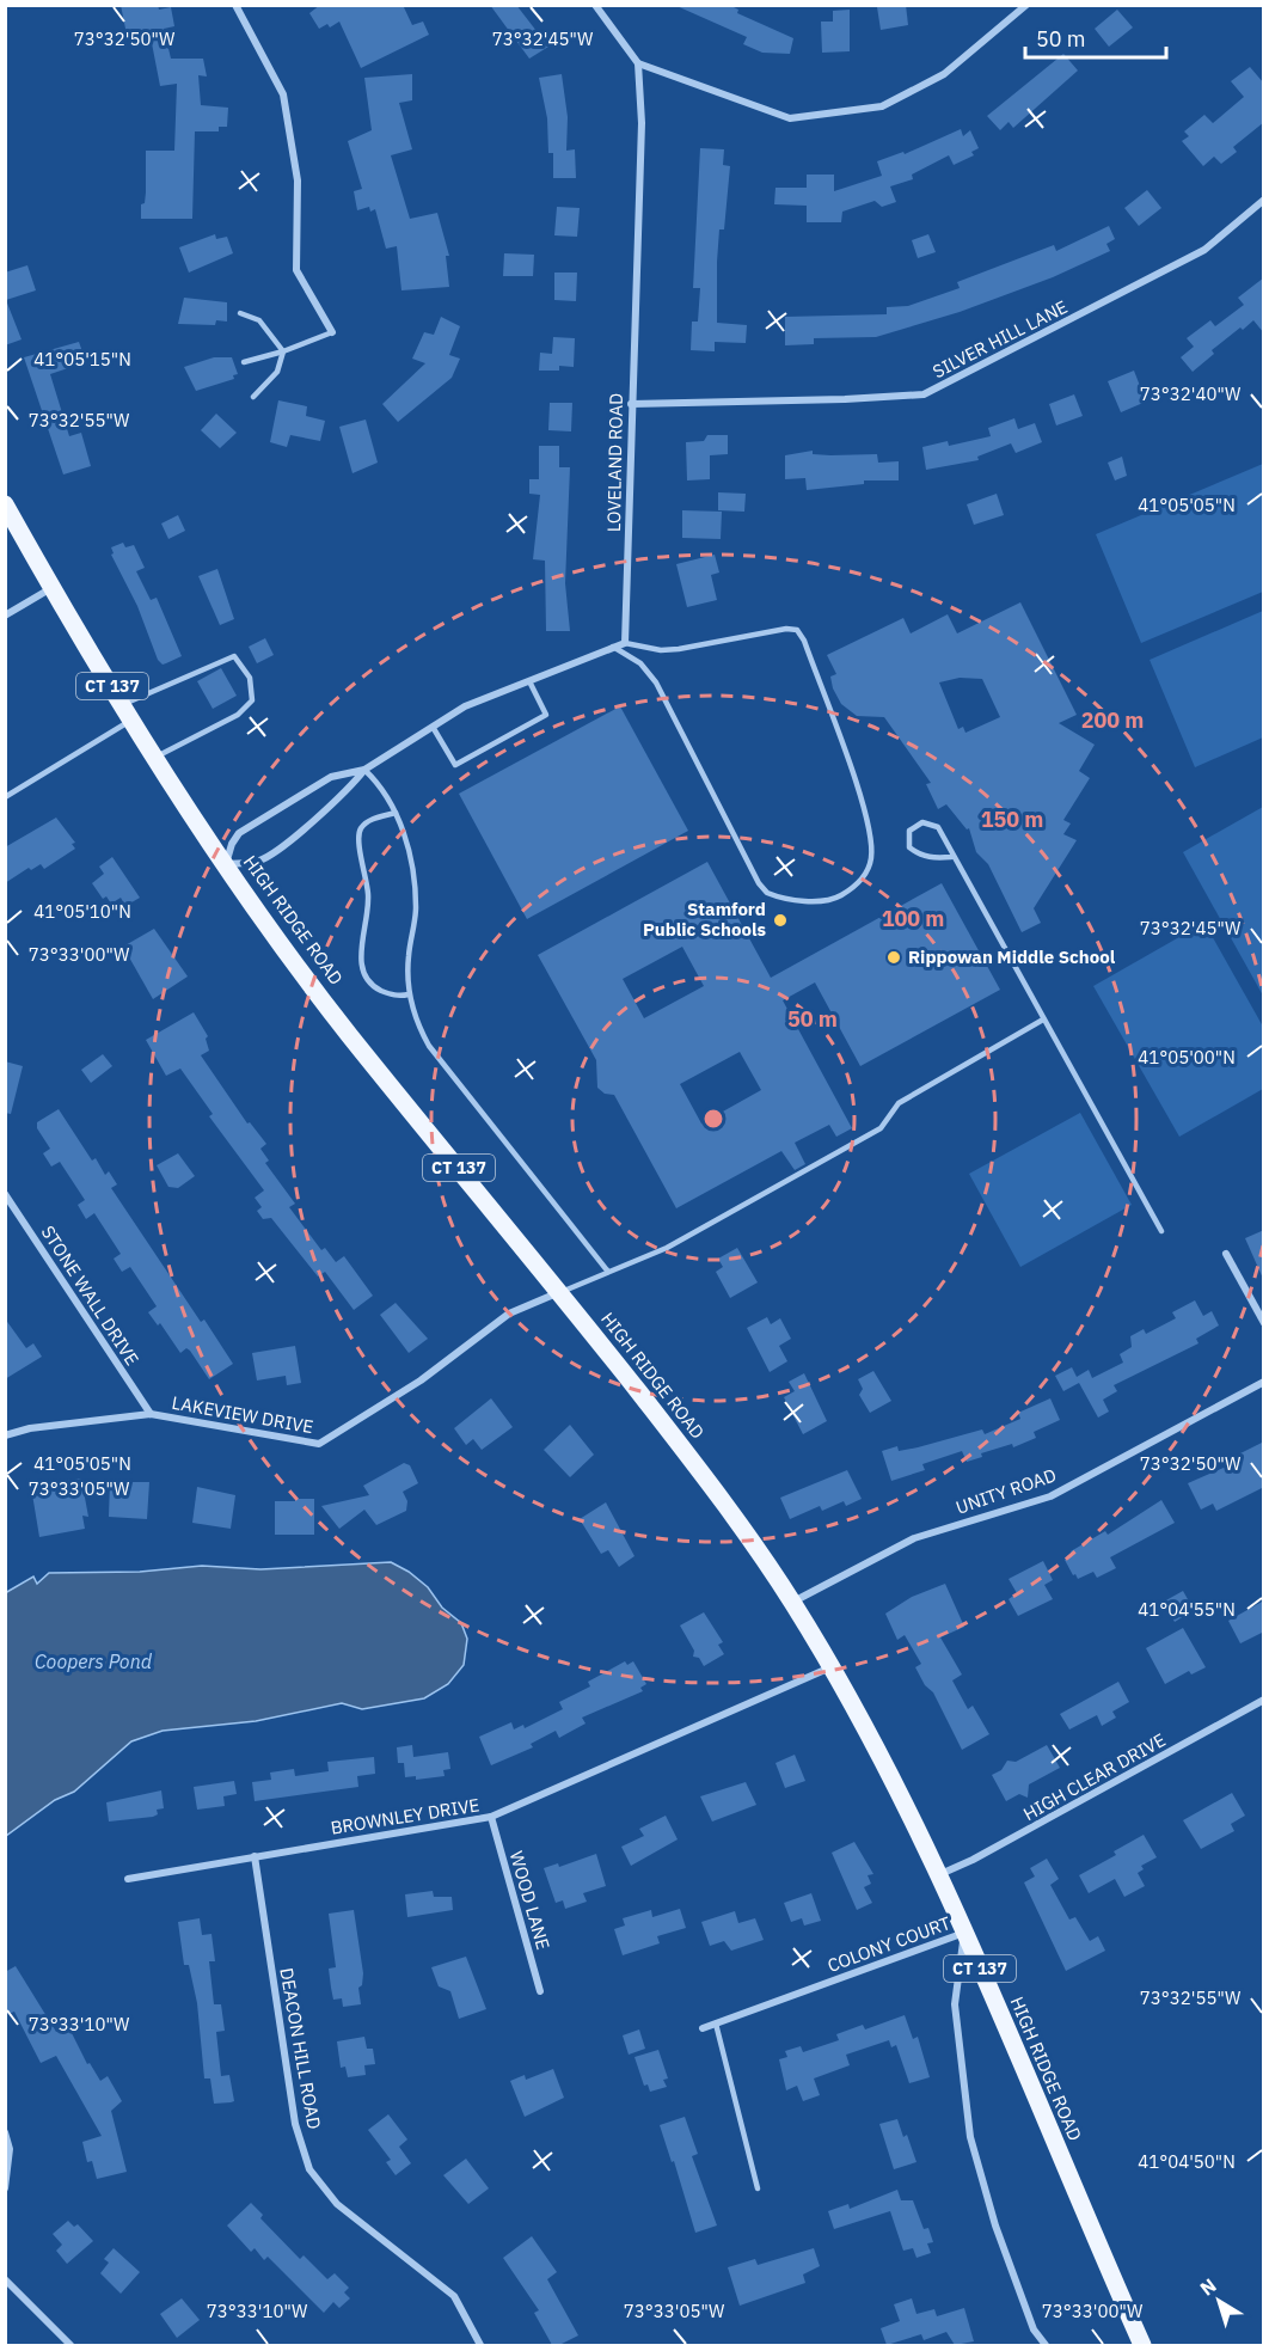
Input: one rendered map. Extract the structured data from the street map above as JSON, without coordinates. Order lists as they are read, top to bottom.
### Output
{
  "streets": {
    "main road": ["CT 137", "HIGH RIDGE ROAD"],
    "street": [
      "SILVER HILL LANE",
      "LOVELAND ROAD",
      "STONE WALL DRIVE",
      "LAKEVIEW DRIVE",
      "UNITY ROAD",
      "HIGH CLEAR DRIVE",
      "BROWNLEY DRIVE",
      "WOOD LANE",
      "COLONY COURT",
      "DEACON HILL ROAD"
    ]
  },
  "crossings": [
    ["SILVER HILL LANE", "LOVELAND ROAD"],
    ["HIGH RIDGE ROAD", "LAKEVIEW DRIVE"],
    ["HIGH RIDGE ROAD", "UNITY ROAD"],
    ["HIGH RIDGE ROAD", "HIGH CLEAR DRIVE"],
    ["HIGH RIDGE ROAD", "BROWNLEY DRIVE"],
    ["HIGH RIDGE ROAD", "COLONY COURT"],
    ["STONE WALL DRIVE", "LAKEVIEW DRIVE"],
    ["BROWNLEY DRIVE", "WOOD LANE"],
    ["BROWNLEY DRIVE", "DEACON HILL ROAD"]
  ],
  "water": ["Coopers Pond"],
  "places": ["Stamford Public Schools", "Rippowan Middle School"],
  "scale_bar": "50 m",
  "north": "top left",
  "coordinates": [
    "73°32'45\"W",
    "73°32'50\"W",
    "41°05'15\"N",
    "73°32'40\"W",
    "73°32'55\"W",
    "41°05'05\"N",
    "41°05'10\"N",
    "73°33'00\"W",
    "41°05'00\"N",
    "73°33'05\"W",
    "41°04'55\"N",
    "73°33'10\"W",
    "41°04'50\"N"
  ],
  "rings": [
    "200 m",
    "150 m",
    "100 m",
    "50 m"
  ]
}
